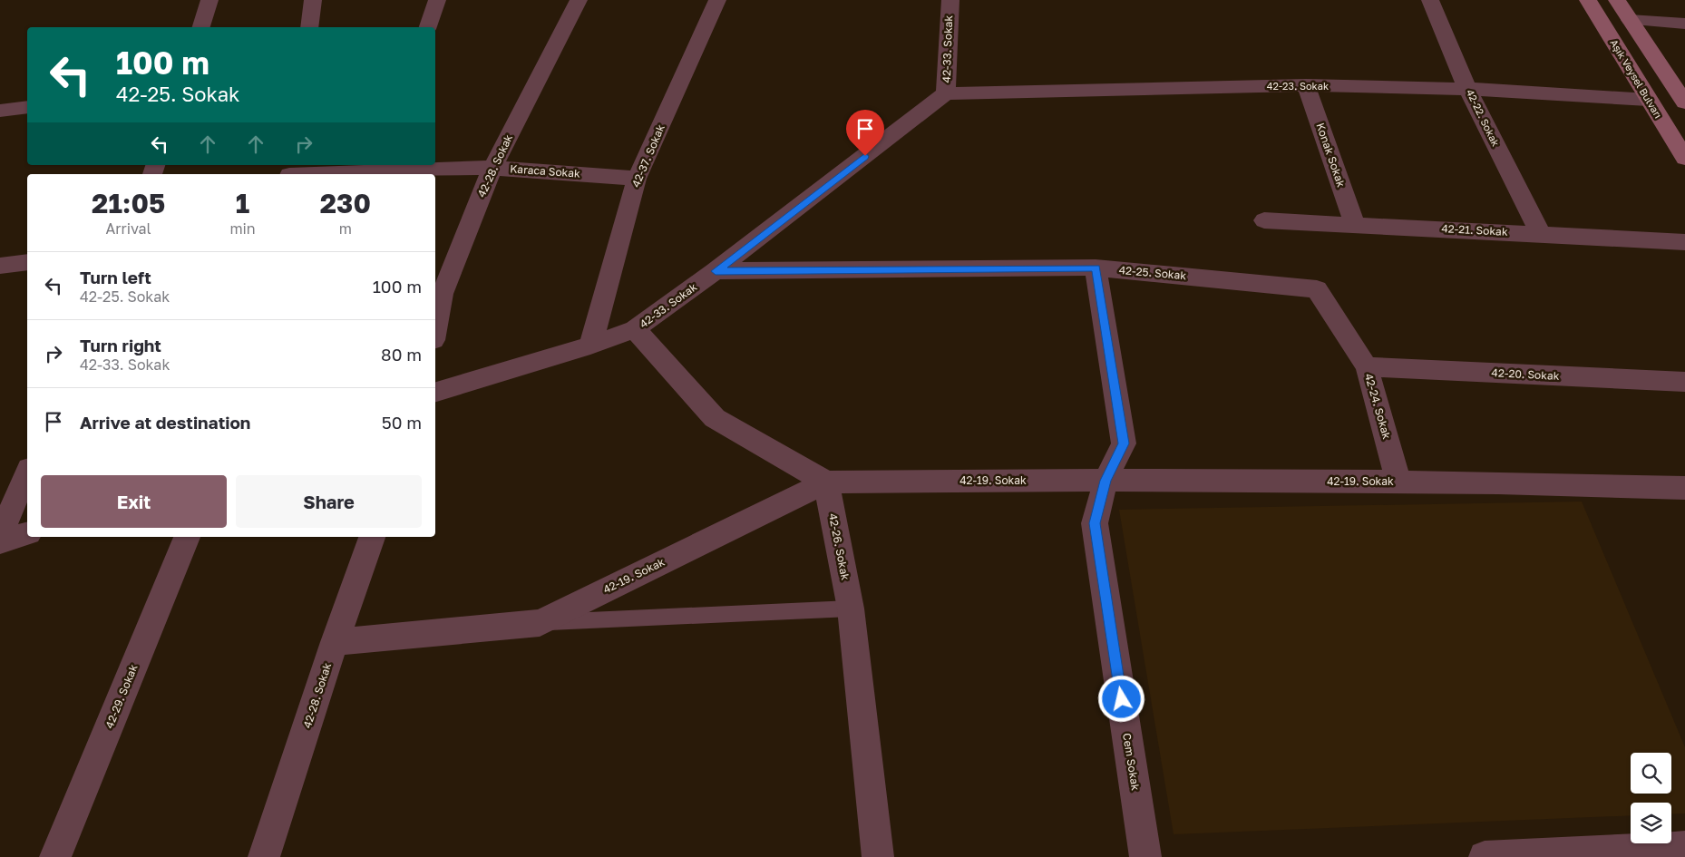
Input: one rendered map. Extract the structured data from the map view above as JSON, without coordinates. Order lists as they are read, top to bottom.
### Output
{
  "streets": {
    "main road": ["Aşık Veysel Bulvarı"],
    "street": [
      "42-33. Sokak",
      "42-23. Sokak",
      "42-22. Sokak",
      "Konak Sokak",
      "42-37. Sokak",
      "42-28. Sokak",
      "Karaca Sokak",
      "42-21. Sokak",
      "42-25. Sokak",
      "42-20. Sokak",
      "42-24. Sokak",
      "42-19. Sokak",
      "42-26. Sokak",
      "42-29. Sokak",
      "Cem Sokak"
    ]
  },
  "crossings": [
    ["42-33. Sokak", "42-23. Sokak"],
    ["42-33. Sokak", "42-37. Sokak"],
    ["42-33. Sokak", "42-25. Sokak"],
    ["Aşık Veysel Bulvarı", "42-23. Sokak"],
    ["42-23. Sokak", "42-22. Sokak"],
    ["42-23. Sokak", "Konak Sokak"],
    ["42-22. Sokak", "42-21. Sokak"],
    ["Konak Sokak", "42-21. Sokak"],
    ["42-37. Sokak", "Karaca Sokak"],
    ["42-28. Sokak", "Karaca Sokak"],
    ["42-28. Sokak", "42-19. Sokak"],
    ["42-25. Sokak", "42-24. Sokak"],
    ["42-25. Sokak", "Cem Sokak"],
    ["42-20. Sokak", "42-24. Sokak"],
    ["42-24. Sokak", "42-19. Sokak"],
    ["42-19. Sokak", "42-26. Sokak"],
    ["42-19. Sokak", "Cem Sokak"]
  ],
  "page": {
    "turn": ["100 m", "42-25. Sokak"],
    "eta": [
      "21:05",
      "Arrival",
      "1",
      "min",
      "230",
      "m"
    ],
    "list": [
      {
        "name": "Turn left",
        "note": "42-25. Sokak",
        "value": "100 m"
      },
      {
        "name": "Turn right",
        "note": "42-33. Sokak",
        "value": "80 m"
      },
      {
        "name": "Arrive at destination",
        "value": "50 m"
      }
    ],
    "buttons": ["Exit", "Share"]
  }
}
